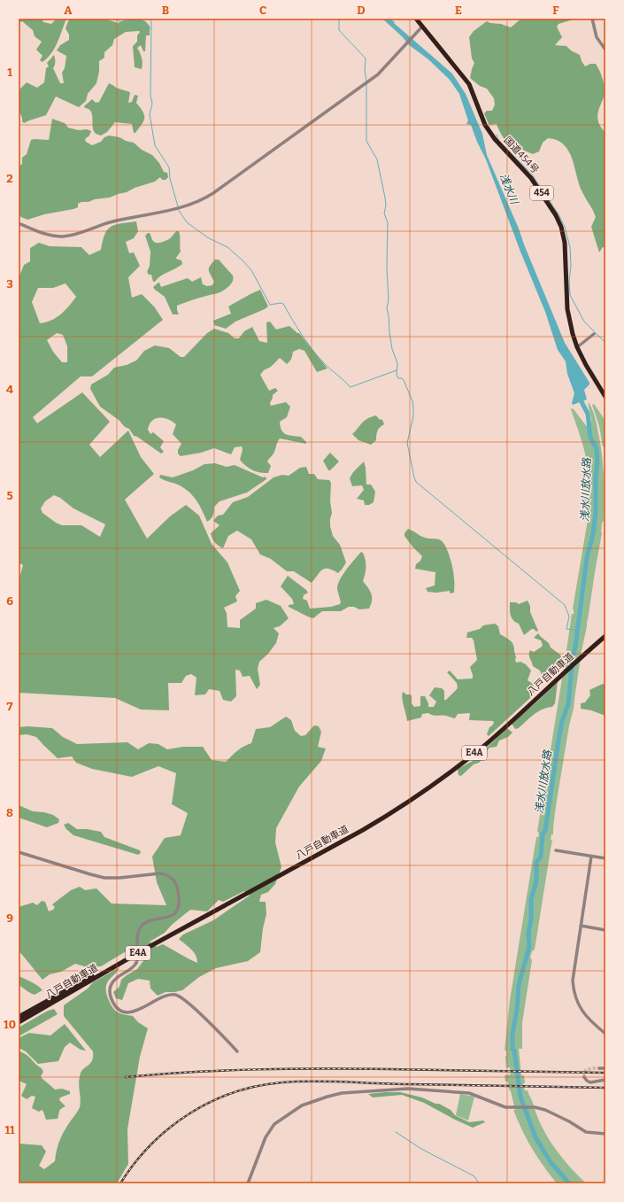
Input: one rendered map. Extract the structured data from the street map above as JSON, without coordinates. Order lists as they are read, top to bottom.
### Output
{
  "streets": {
    "highway": [
      "国道454号",
      "454",
      "八戸自動車道",
      "E4A"
    ]
  },
  "water": ["浅水川", "浅水川放水路"],
  "grid": {
    "columns": [
      "A",
      "B",
      "C",
      "D",
      "E",
      "F"
    ],
    "rows": [
      "1",
      "2",
      "3",
      "4",
      "5",
      "6",
      "7",
      "8",
      "9",
      "10",
      "11"
    ]
  }
}
